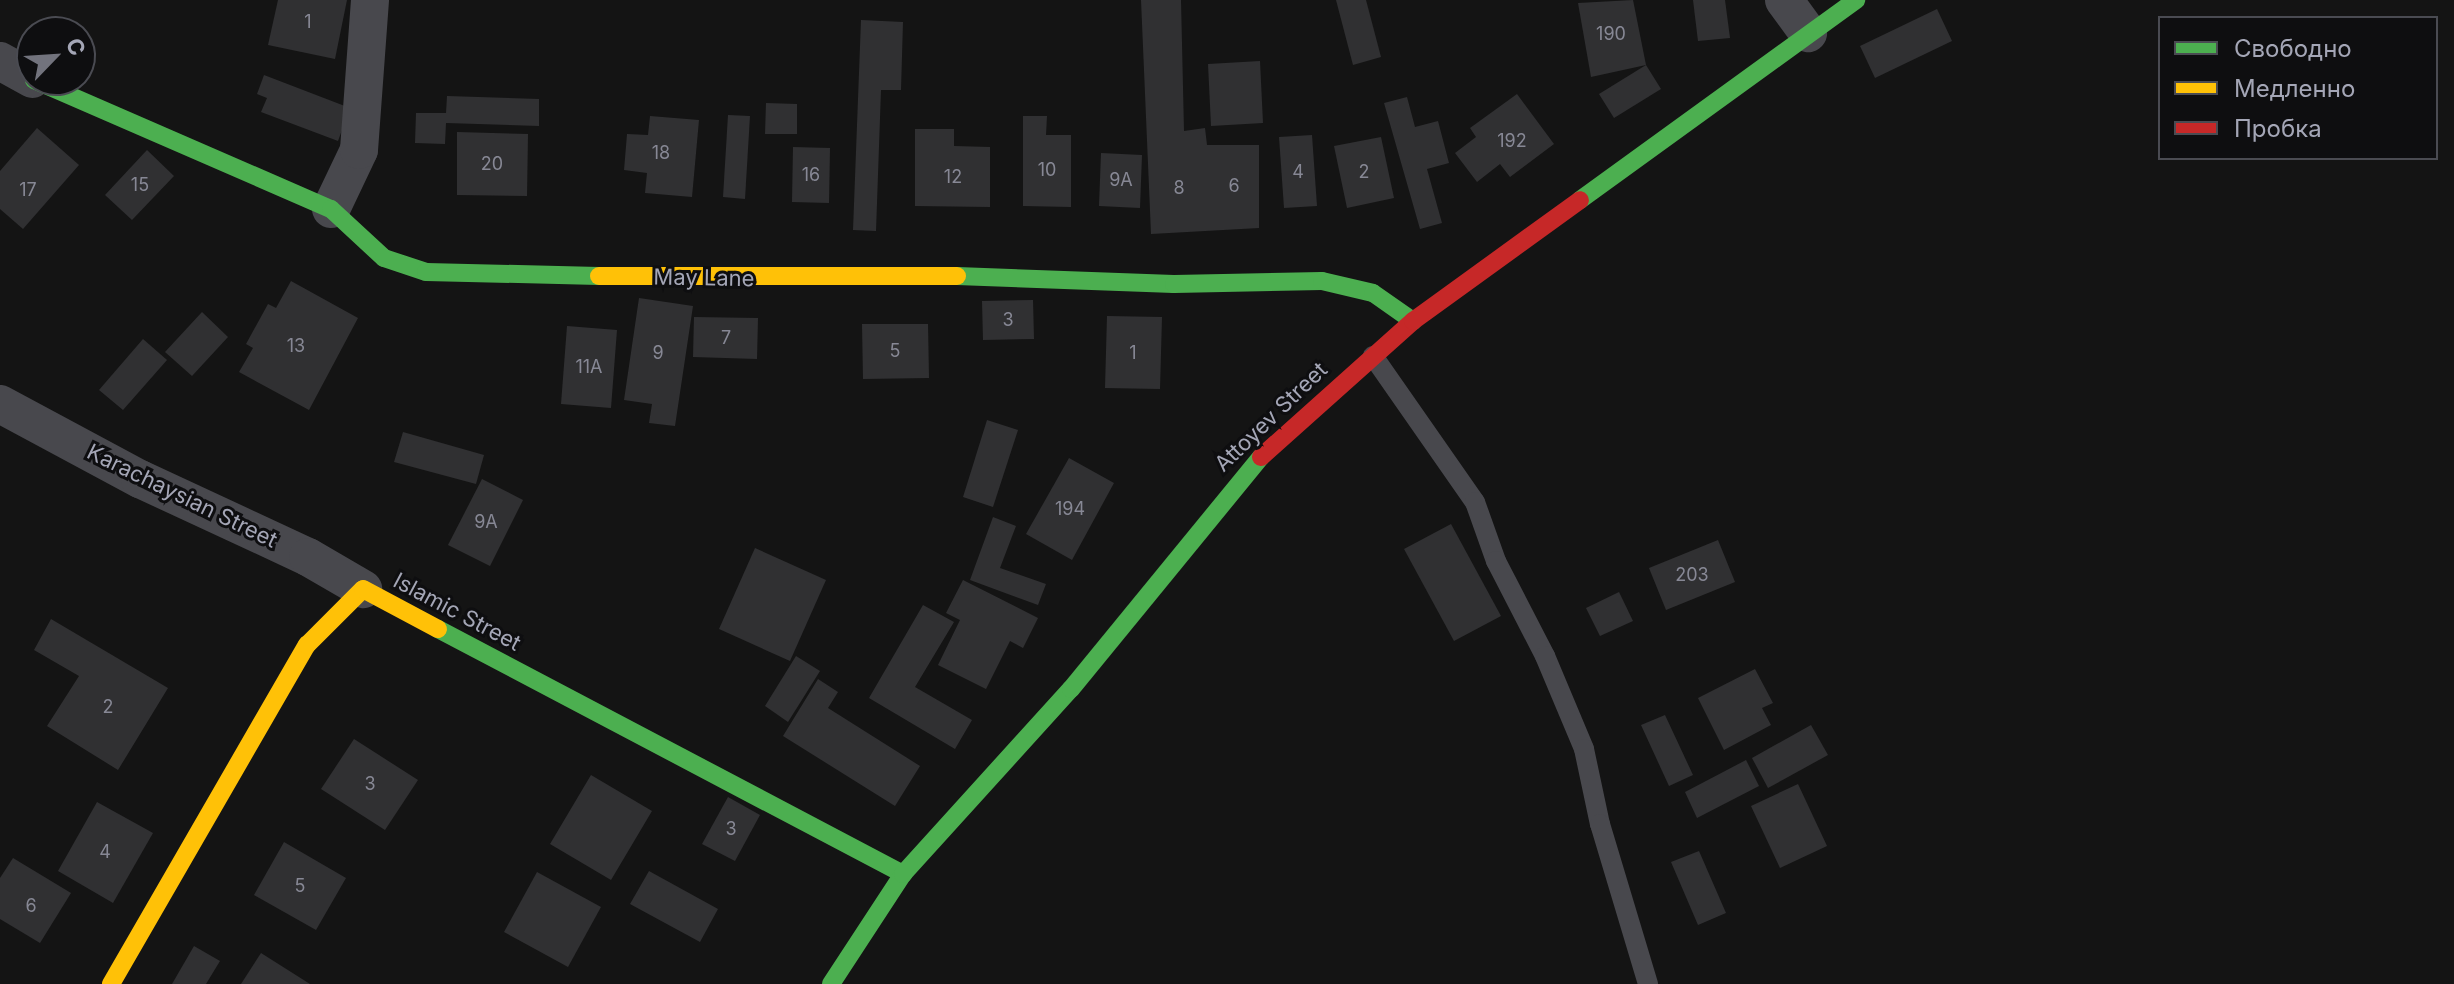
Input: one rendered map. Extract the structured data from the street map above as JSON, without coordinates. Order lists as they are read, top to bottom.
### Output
{
  "streets": {
    "street": [
      "May Lane",
      "Attoyev Street",
      "Karachaysian Street",
      "Islamic Street"
    ]
  },
  "crossings": [
    ["May Lane", "Attoyev Street"],
    ["Attoyev Street", "Islamic Street"],
    ["Karachaysian Street", "Islamic Street"]
  ],
  "house_numbers": [
    "1",
    "190",
    "192",
    "18",
    "20",
    "10",
    "4",
    "2",
    "16",
    "12",
    "9А",
    "15",
    "6",
    "8",
    "17",
    "3",
    "7",
    "13",
    "5",
    "9",
    "1",
    "11А",
    "194",
    "9А",
    "203",
    "2",
    "3",
    "3",
    "4",
    "5",
    "6"
  ],
  "legend": ["Свободно", "Медленно", "Пробка"],
  "north": "top right"
}
